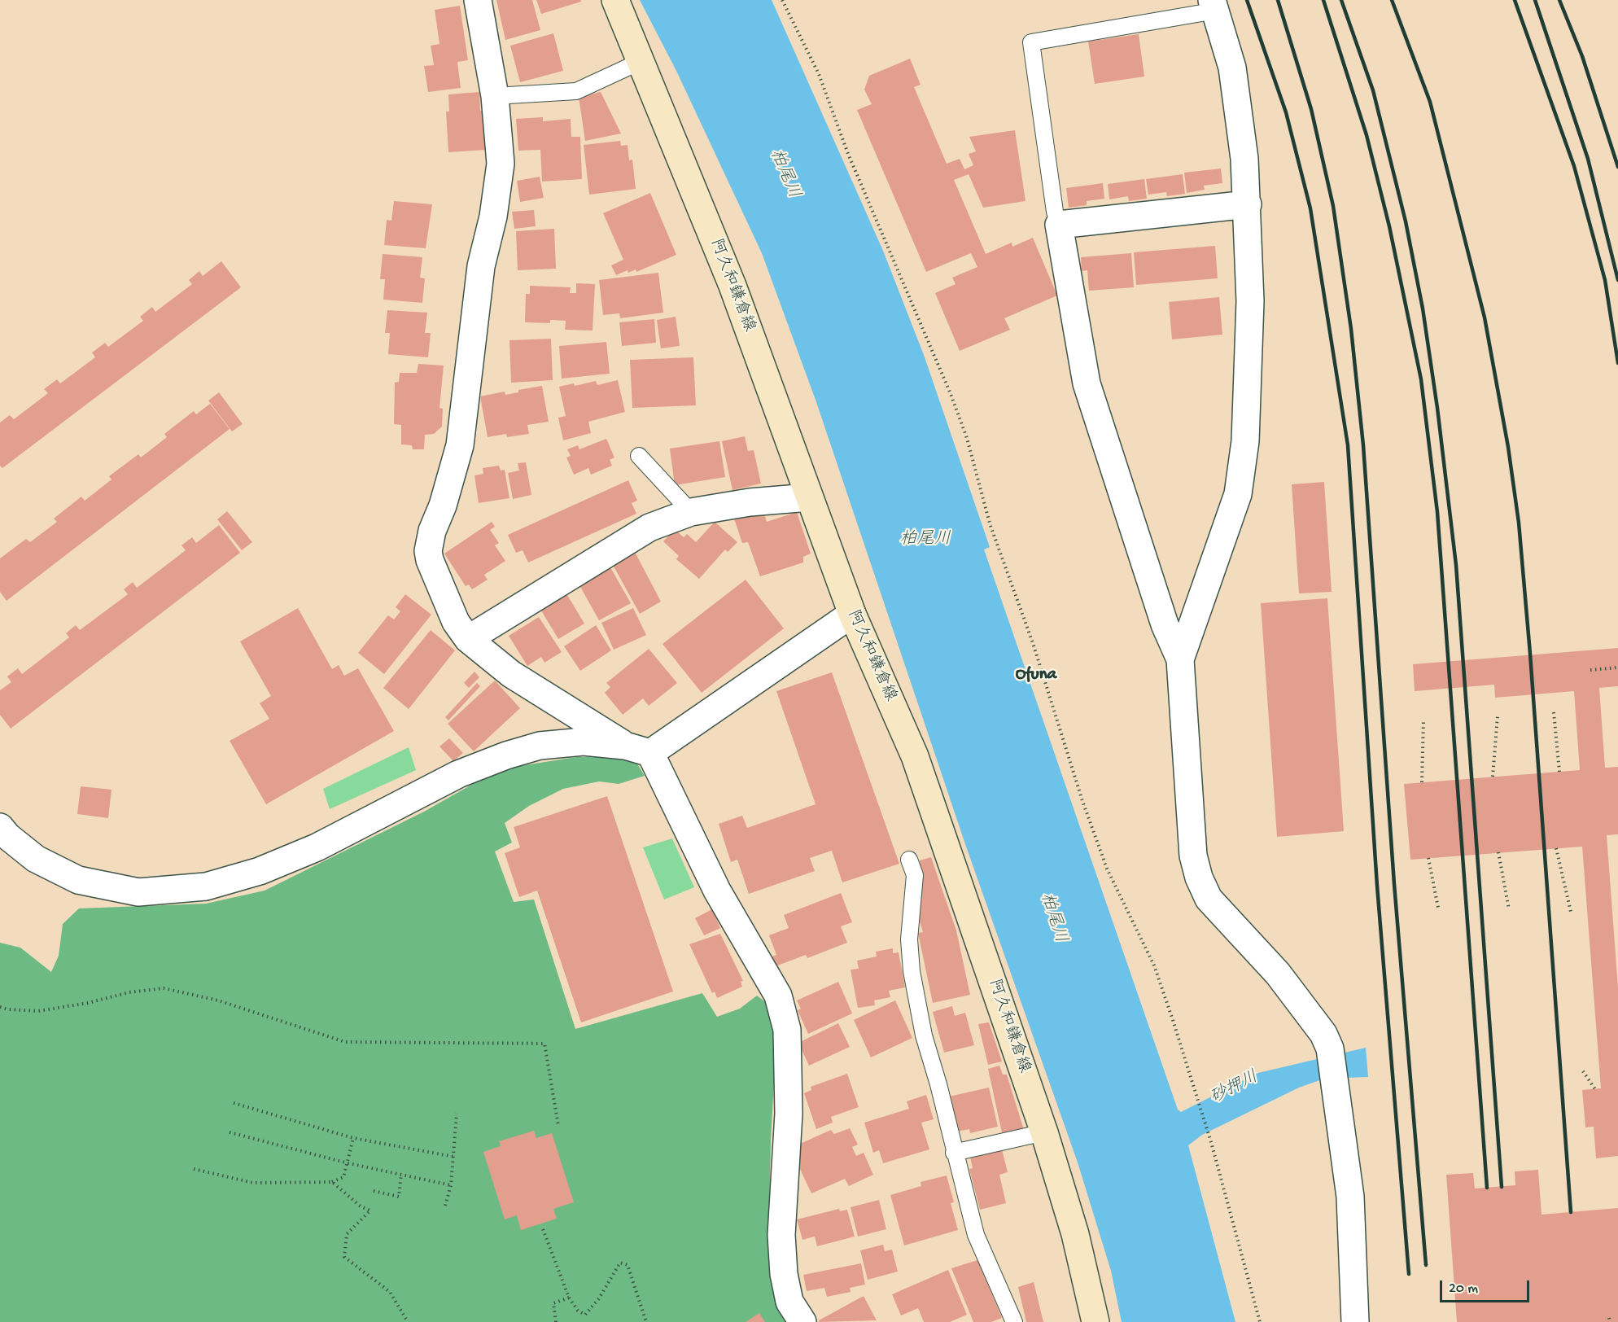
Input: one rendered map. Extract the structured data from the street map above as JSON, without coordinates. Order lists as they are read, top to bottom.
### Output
{
  "streets": {
    "main road": ["阿久和鎌倉線"]
  },
  "districts": ["Ofuna"],
  "water": ["柏尾川", "砂押川"],
  "scale_bar": "20 m"
}
